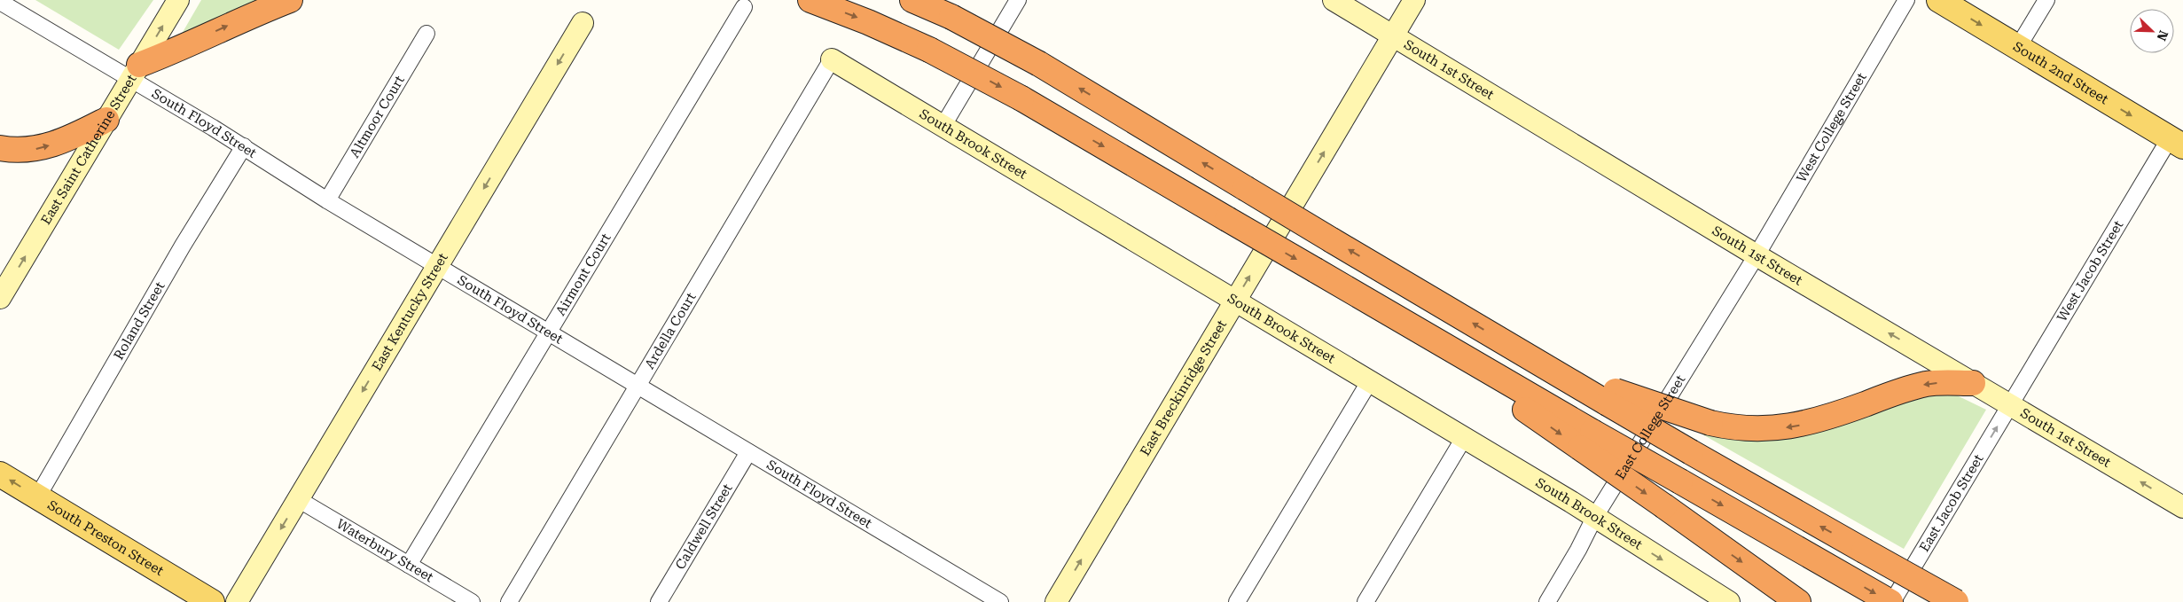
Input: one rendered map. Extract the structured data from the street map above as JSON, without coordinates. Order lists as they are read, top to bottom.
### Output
{
  "streets": {
    "main road": ["South 2nd Street", "South Preston Street"],
    "street": [
      "South 1st Street",
      "Altmoor Court",
      "South Floyd Street",
      "West College Street",
      "South Brook Street",
      "East Saint Catherine Street",
      "West Jacob Street",
      "Airmont Court",
      "East Kentucky Street",
      "Roland Street",
      "Ardella Court",
      "East Breckinridge Street",
      "East College Street",
      "East Jacob Street",
      "Caldwell Street",
      "Waterbury Street"
    ]
  },
  "crossings": [
    ["South 1st Street", "West College Street"],
    ["South 1st Street", "West Jacob Street"],
    ["South 1st Street", "East Breckinridge Street"],
    ["South 1st Street", "East College Street"],
    ["South 1st Street", "East Jacob Street"],
    ["South 2nd Street", "West Jacob Street"],
    ["Altmoor Court", "South Floyd Street"],
    ["South Floyd Street", "East Saint Catherine Street"],
    ["South Floyd Street", "Airmont Court"],
    ["South Floyd Street", "East Kentucky Street"],
    ["South Floyd Street", "Roland Street"],
    ["South Floyd Street", "Ardella Court"],
    ["South Floyd Street", "Caldwell Street"],
    ["West College Street", "East College Street"],
    ["South Brook Street", "Ardella Court"],
    ["South Brook Street", "East Breckinridge Street"],
    ["South Brook Street", "East College Street"],
    ["West Jacob Street", "East Jacob Street"],
    ["Airmont Court", "Waterbury Street"],
    ["East Kentucky Street", "Waterbury Street"],
    ["Roland Street", "South Preston Street"]
  ],
  "one_way": [
    "South 1st Street",
    "South 2nd Street",
    "East Saint Catherine Street",
    "East Kentucky Street",
    "East Jacob Street"
  ],
  "north": "bottom right"
}
